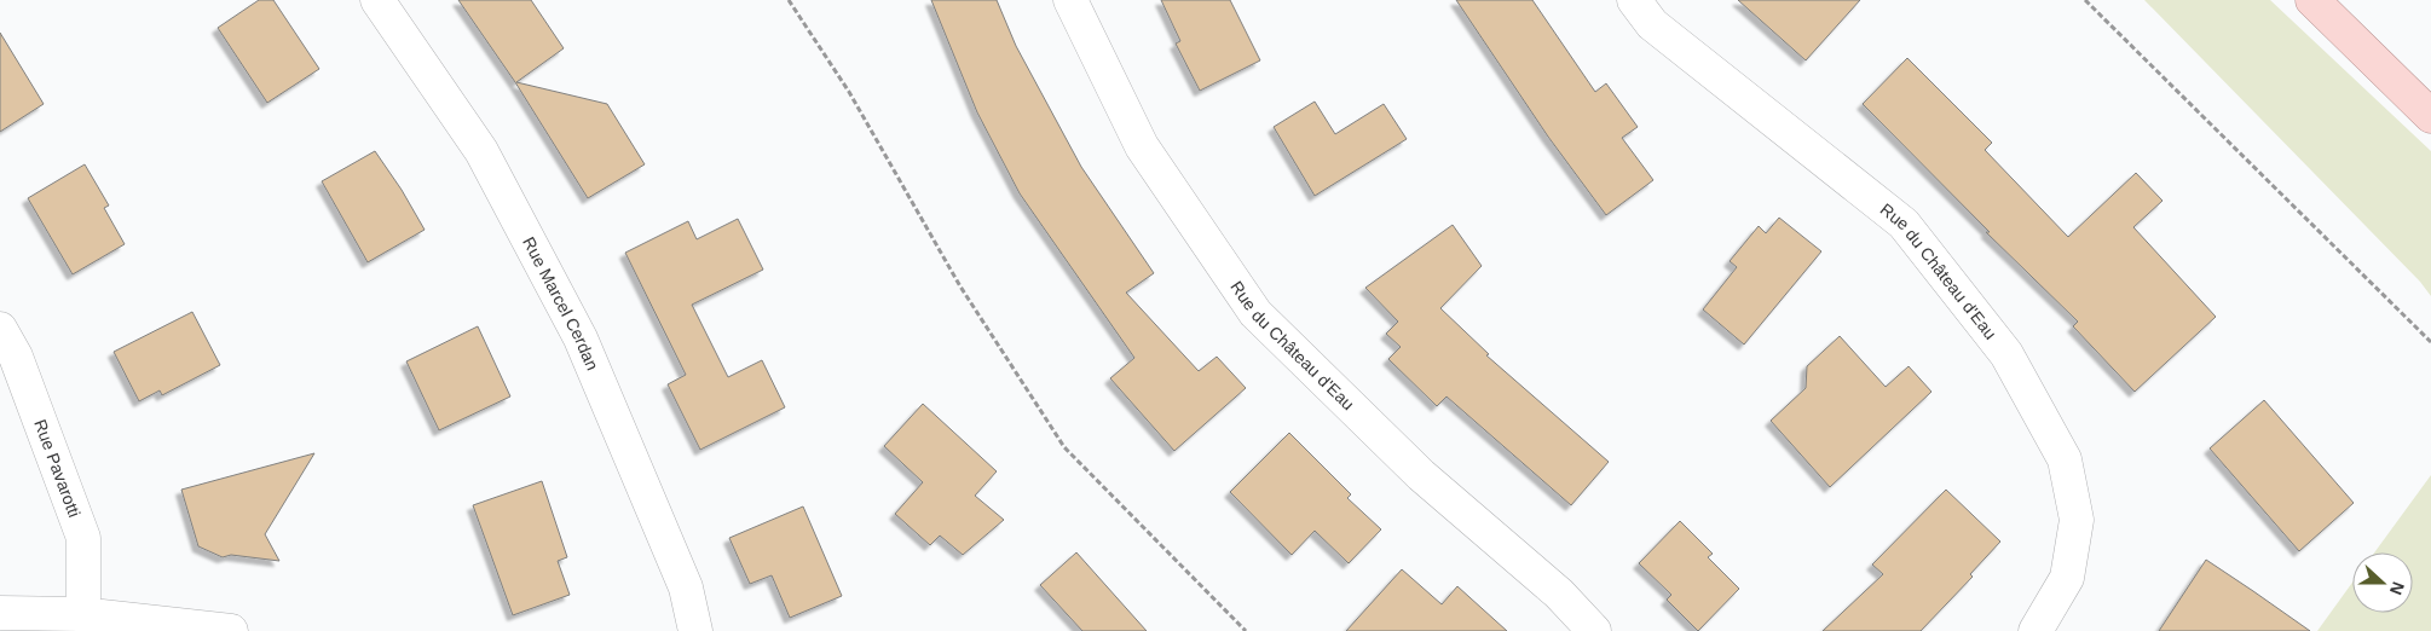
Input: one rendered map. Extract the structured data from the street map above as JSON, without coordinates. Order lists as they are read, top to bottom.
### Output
{
  "streets": {
    "street": ["Rue du Château d'Eau", "Rue Marcel Cerdan", "Rue Pavarotti"]
  },
  "north": "right"
}
